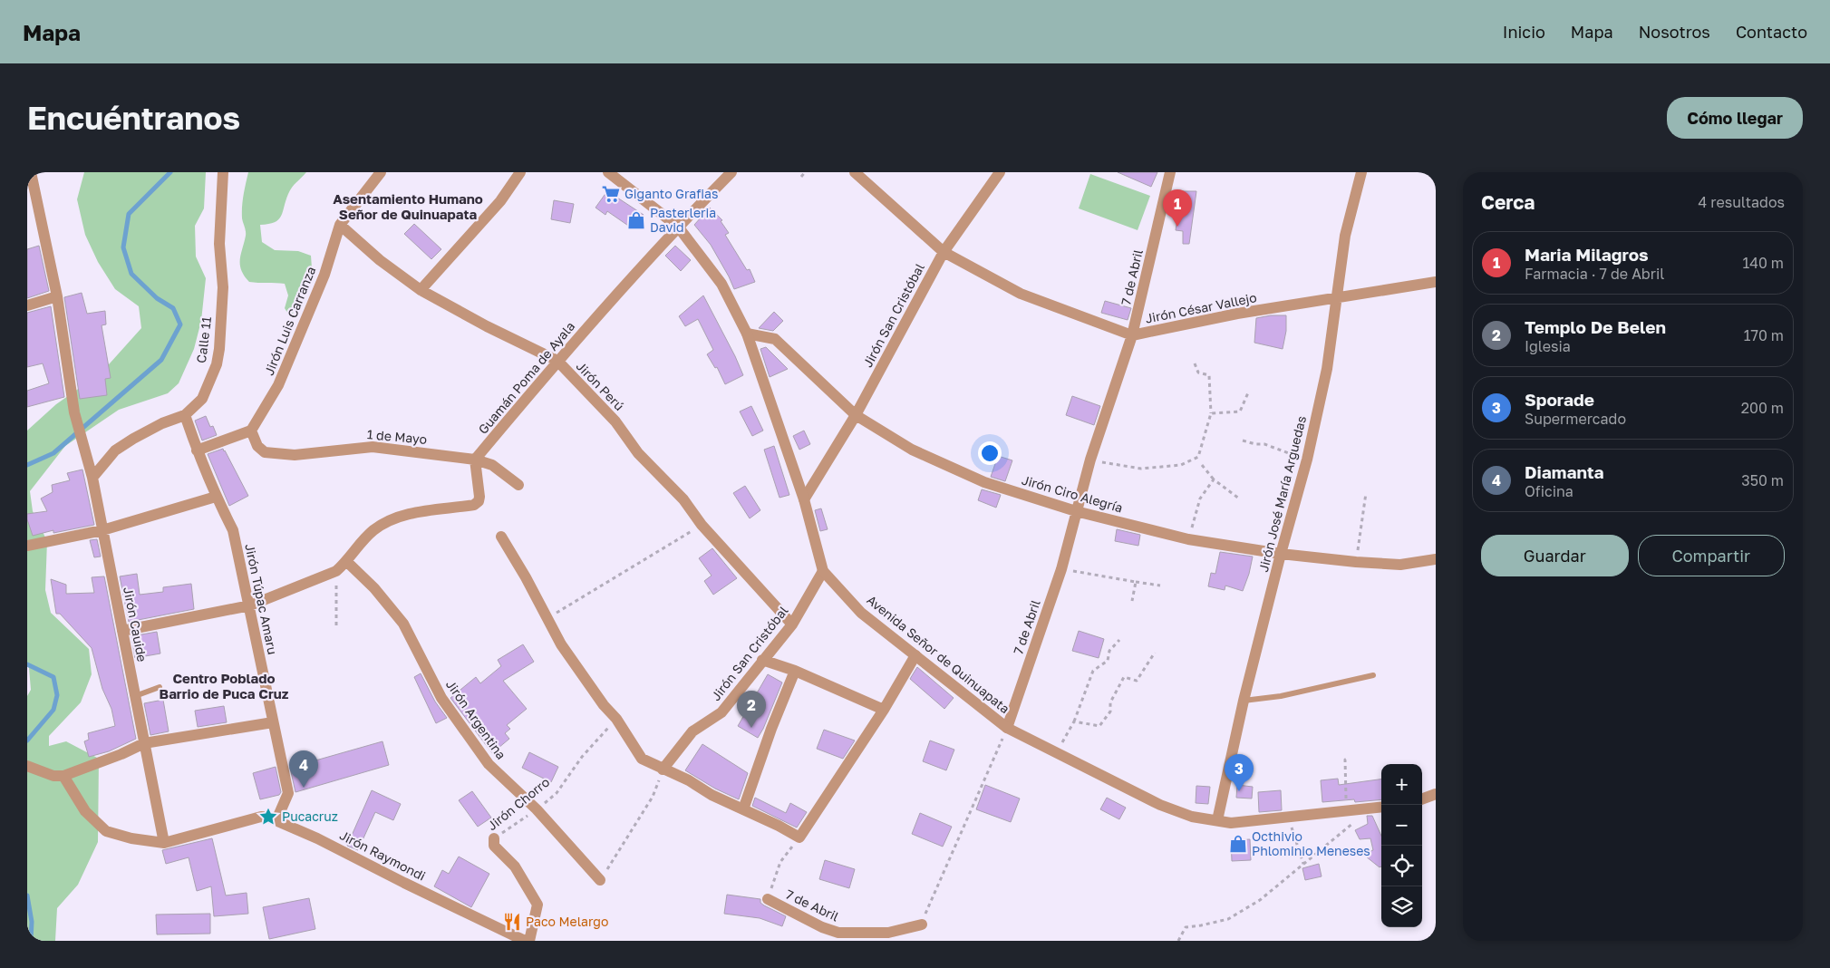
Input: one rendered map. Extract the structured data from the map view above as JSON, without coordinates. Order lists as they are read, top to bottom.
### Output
{
  "streets": {
    "street": [
      "7 de Abril",
      "Jirón César Vallejo",
      "Jirón San Cristóbal",
      "Jirón Luis Carranza",
      "Calle 11",
      "Guamán Poma de Ayala",
      "Jirón Perú",
      "1 de Mayo",
      "Jirón Ciro Alegría",
      "Jirón José María Arguedas",
      "Jirón Túpac Amaru",
      "Jirón Cauide",
      "Avenida Señor de Quinuapata",
      "Jirón Argentina",
      "Jirón Chorro",
      "Jirón Raymondi"
    ]
  },
  "crossings": [
    ["7 de Abril", "Jirón César Vallejo"],
    ["7 de Abril", "Jirón Ciro Alegría"],
    ["7 de Abril", "Avenida Señor de Quinuapata"],
    ["Jirón César Vallejo", "Jirón San Cristóbal"],
    ["Jirón César Vallejo", "Jirón José María Arguedas"],
    ["Jirón San Cristóbal", "Jirón Perú"],
    ["Jirón San Cristóbal", "Jirón Ciro Alegría"],
    ["Jirón San Cristóbal", "Avenida Señor de Quinuapata"],
    ["Jirón Luis Carranza", "Jirón Perú"],
    ["Jirón Luis Carranza", "1 de Mayo"],
    ["Calle 11", "Jirón Túpac Amaru"],
    ["Calle 11", "Jirón Cauide"],
    ["Guamán Poma de Ayala", "Jirón Perú"],
    ["Guamán Poma de Ayala", "1 de Mayo"],
    ["Guamán Poma de Ayala", "Avenida Señor de Quinuapata"],
    ["Jirón Ciro Alegría", "Jirón José María Arguedas"],
    ["Jirón Ciro Alegría", "Avenida Señor de Quinuapata"],
    ["Jirón José María Arguedas", "Avenida Señor de Quinuapata"],
    ["Jirón Túpac Amaru", "Jirón Raymondi"],
    ["Jirón Cauide", "Jirón Raymondi"],
    ["Jirón Argentina", "Jirón Chorro"]
  ],
  "districts": ["Asentamiento Humano Señor de Quinuapata", "Centro Poblado Barrio de Puca Cruz"],
  "places": {
    "supermarket": ["Giganto Grafias"],
    "shop": ["Pasterleria David", "Octhivio Phlominio Meneses"],
    "place": ["Pucacruz"],
    "restaurant": ["Paco Melargo"]
  },
  "page": {
    "header": "Mapa",
    "nav": [
      "Inicio",
      "Mapa",
      "Nosotros",
      "Contacto"
    ],
    "buttons": [
      "Cómo llegar",
      ["Guardar", "Compartir"]
    ],
    "title": "Encuéntranos",
    "heading": ["Cerca", "4 resultados"],
    "pins": [
      "1",
      "2",
      "4",
      "3"
    ],
    "list": [
      {
        "mark": "1",
        "name": "Maria Milagros",
        "note": "Farmacia · 7 de Abril",
        "value": "140 m"
      },
      {
        "mark": "2",
        "name": "Templo De Belen",
        "note": "Iglesia",
        "value": "170 m"
      },
      {
        "mark": "3",
        "name": "Sporade",
        "note": "Supermercado",
        "value": "200 m"
      },
      {
        "mark": "4",
        "name": "Diamanta",
        "note": "Oficina",
        "value": "350 m"
      }
    ],
    "map_buttons": ["+", "−"]
  }
}
